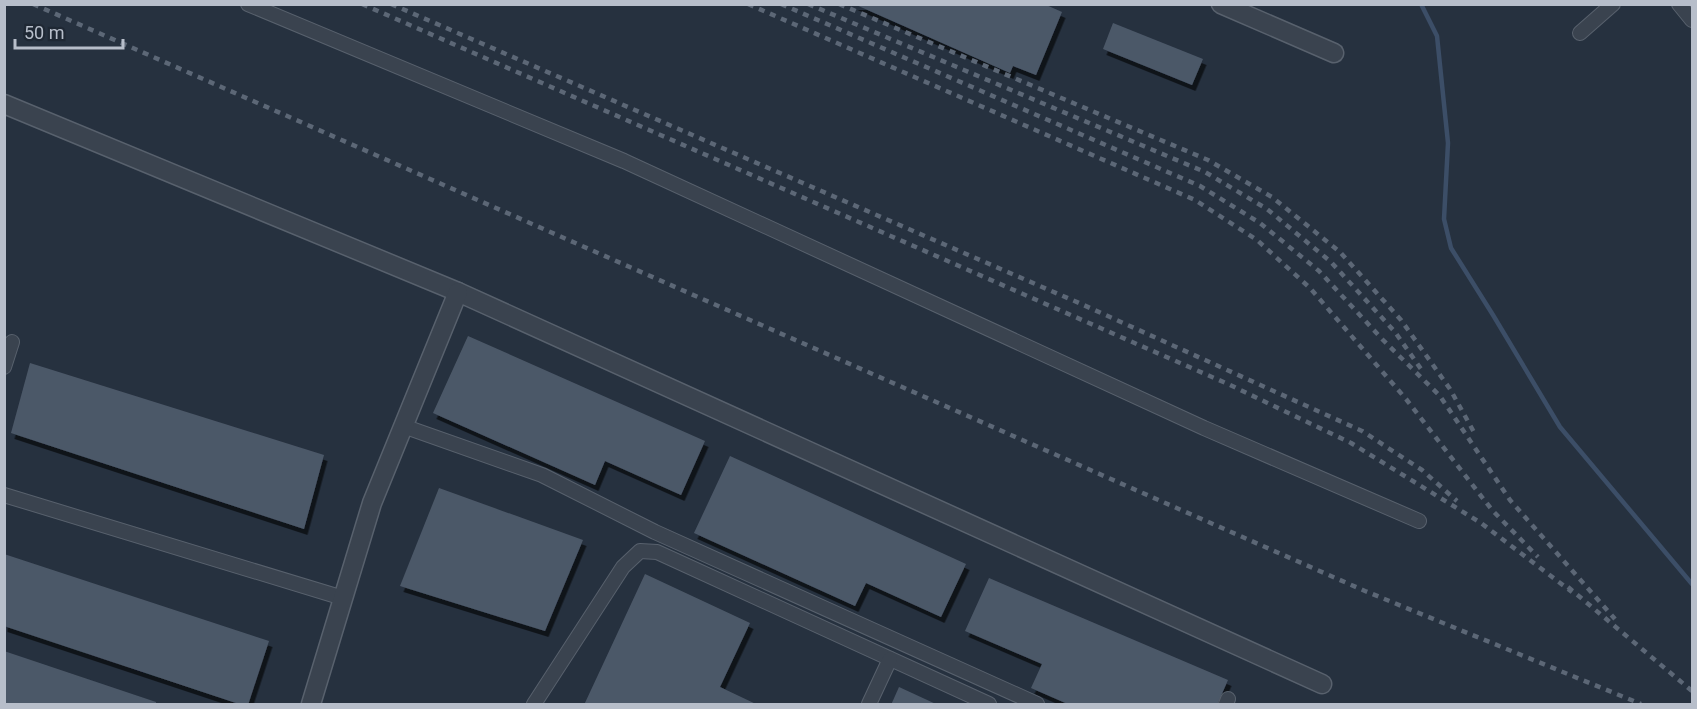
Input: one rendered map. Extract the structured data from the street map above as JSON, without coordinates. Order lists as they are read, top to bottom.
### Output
{
  "scale_bar": "50 m"
}
